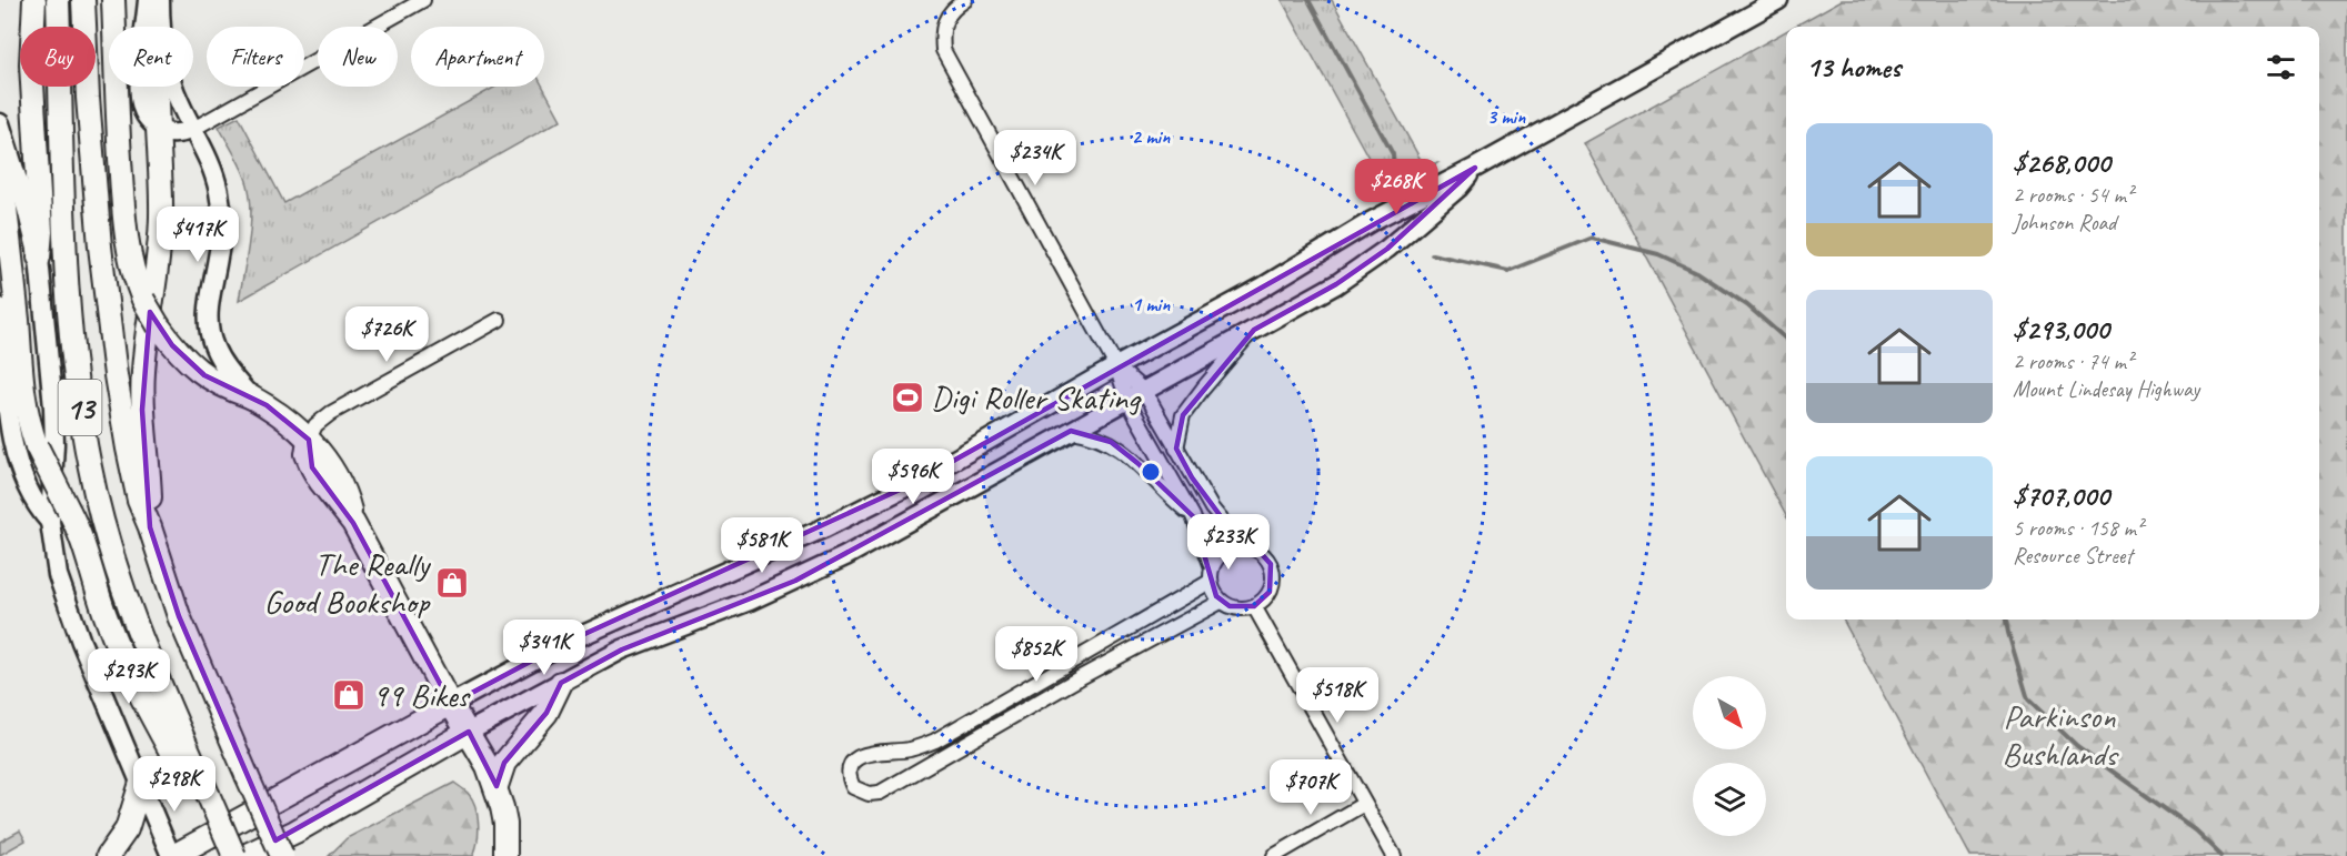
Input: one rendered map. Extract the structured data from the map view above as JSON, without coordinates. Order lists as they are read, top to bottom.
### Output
{
  "streets": {
    "main road": ["13"]
  },
  "parks": ["Parkinson Bushlands"],
  "places": {
    "sports": ["Digi Roller Skating"],
    "shop": ["The Really Good Bookshop", "99 Bikes"]
  },
  "north": "bottom right",
  "page": {
    "chip": [
      "Buy",
      "Rent",
      "Filters",
      "New",
      "Apartment"
    ],
    "heading": "13 homes",
    "list": [
      {
        "name": "$268,000",
        "note": "2 rooms · 54 m² · Johnson Road"
      },
      {
        "name": "$293,000",
        "note": "2 rooms · 74 m² · Mount Lindesay Highway"
      },
      {
        "name": "$707,000",
        "note": "5 rooms · 158 m² · Resource Street"
      }
    ],
    "price": [
      "$234K",
      "$268K",
      "$417K",
      "$726K",
      "$596K",
      "$233K",
      "$581K",
      "$341K",
      "$852K",
      "$293K",
      "$518K",
      "$298K",
      "$707K"
    ]
  },
  "rings": ["3 min", "2 min", "1 min"]
}
